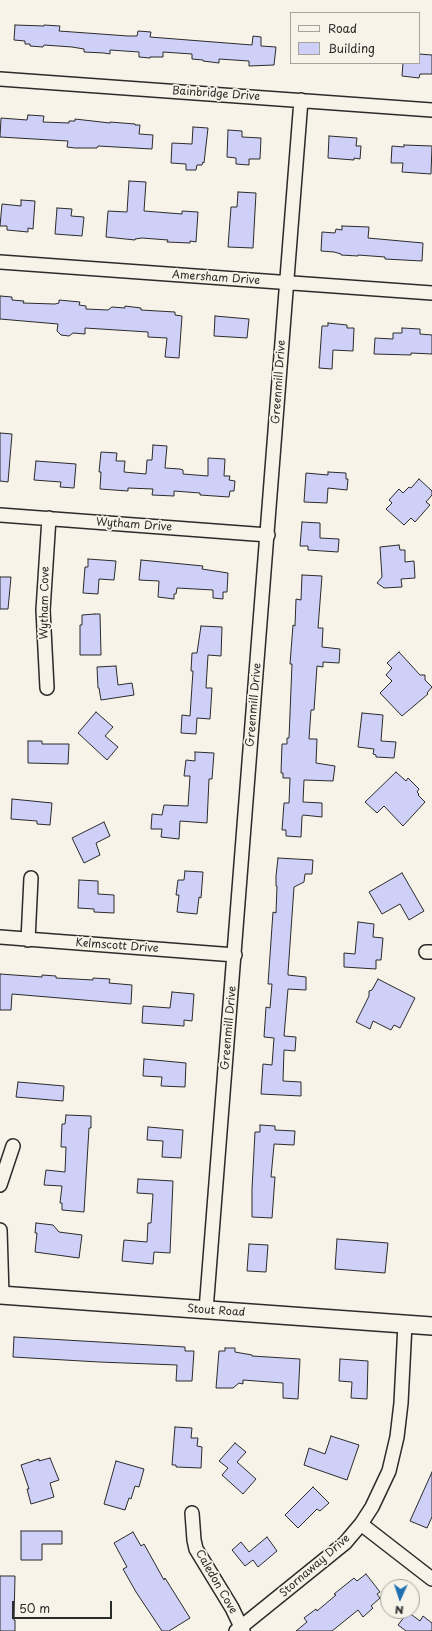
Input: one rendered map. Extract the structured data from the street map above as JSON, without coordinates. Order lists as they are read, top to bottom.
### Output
{
  "streets": {
    "street": [
      "Bainbridge Drive",
      "Amersham Drive",
      "Greenmill Drive",
      "Wytham Drive",
      "Wytham Cove",
      "Kelmscott Drive",
      "Stout Road",
      "Stornaway Drive",
      "Caledon Cove"
    ]
  },
  "crossings": [
    ["Bainbridge Drive", "Greenmill Drive"],
    ["Amersham Drive", "Greenmill Drive"],
    ["Greenmill Drive", "Wytham Drive"],
    ["Greenmill Drive", "Kelmscott Drive"],
    ["Greenmill Drive", "Stout Road"],
    ["Wytham Drive", "Wytham Cove"],
    ["Stout Road", "Stornaway Drive"],
    ["Stornaway Drive", "Caledon Cove"]
  ],
  "legend": ["Road", "Building"],
  "scale_bar": "50 m",
  "north": "bottom"
}
